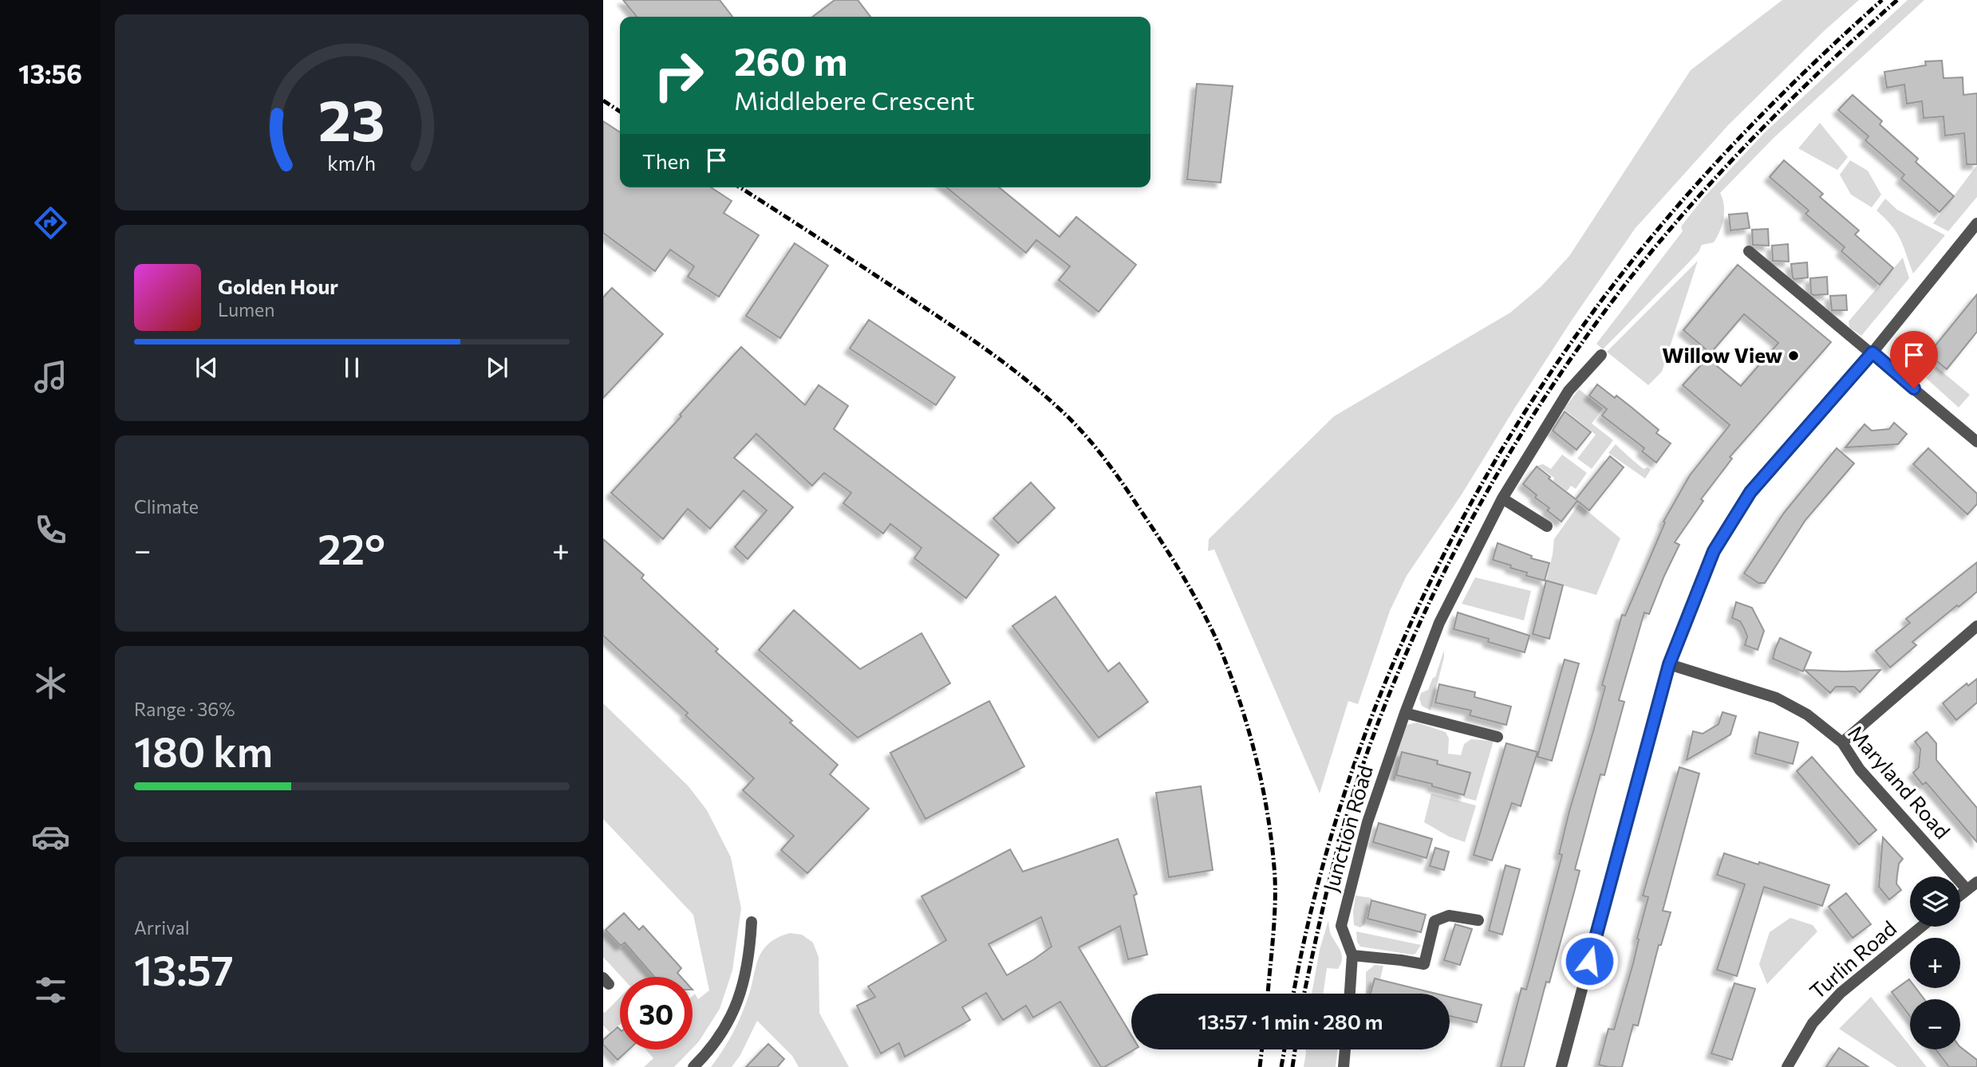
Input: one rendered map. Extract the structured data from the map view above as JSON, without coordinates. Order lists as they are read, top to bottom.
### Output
{
  "streets": {
    "street": ["Maryland Road", "Junction Road", "Turlin Road"]
  },
  "places": ["Willow View"],
  "page": {
    "tabs": "13:56",
    "turn": ["260 m", "Middlebere Crescent"],
    "then": "Then",
    "song": ["Golden Hour", "Lumen"],
    "tile": [
      "Climate",
      ["Range · 36%", "180 km"],
      ["Arrival", "13:57"]
    ],
    "heat": ["−", "22°", "+"],
    "map_buttons": ["+", "−"],
    "limit": "30",
    "trip": "13:57 · 1 min · 280 m",
    "gauge": ["23", "km/h"]
  }
}
